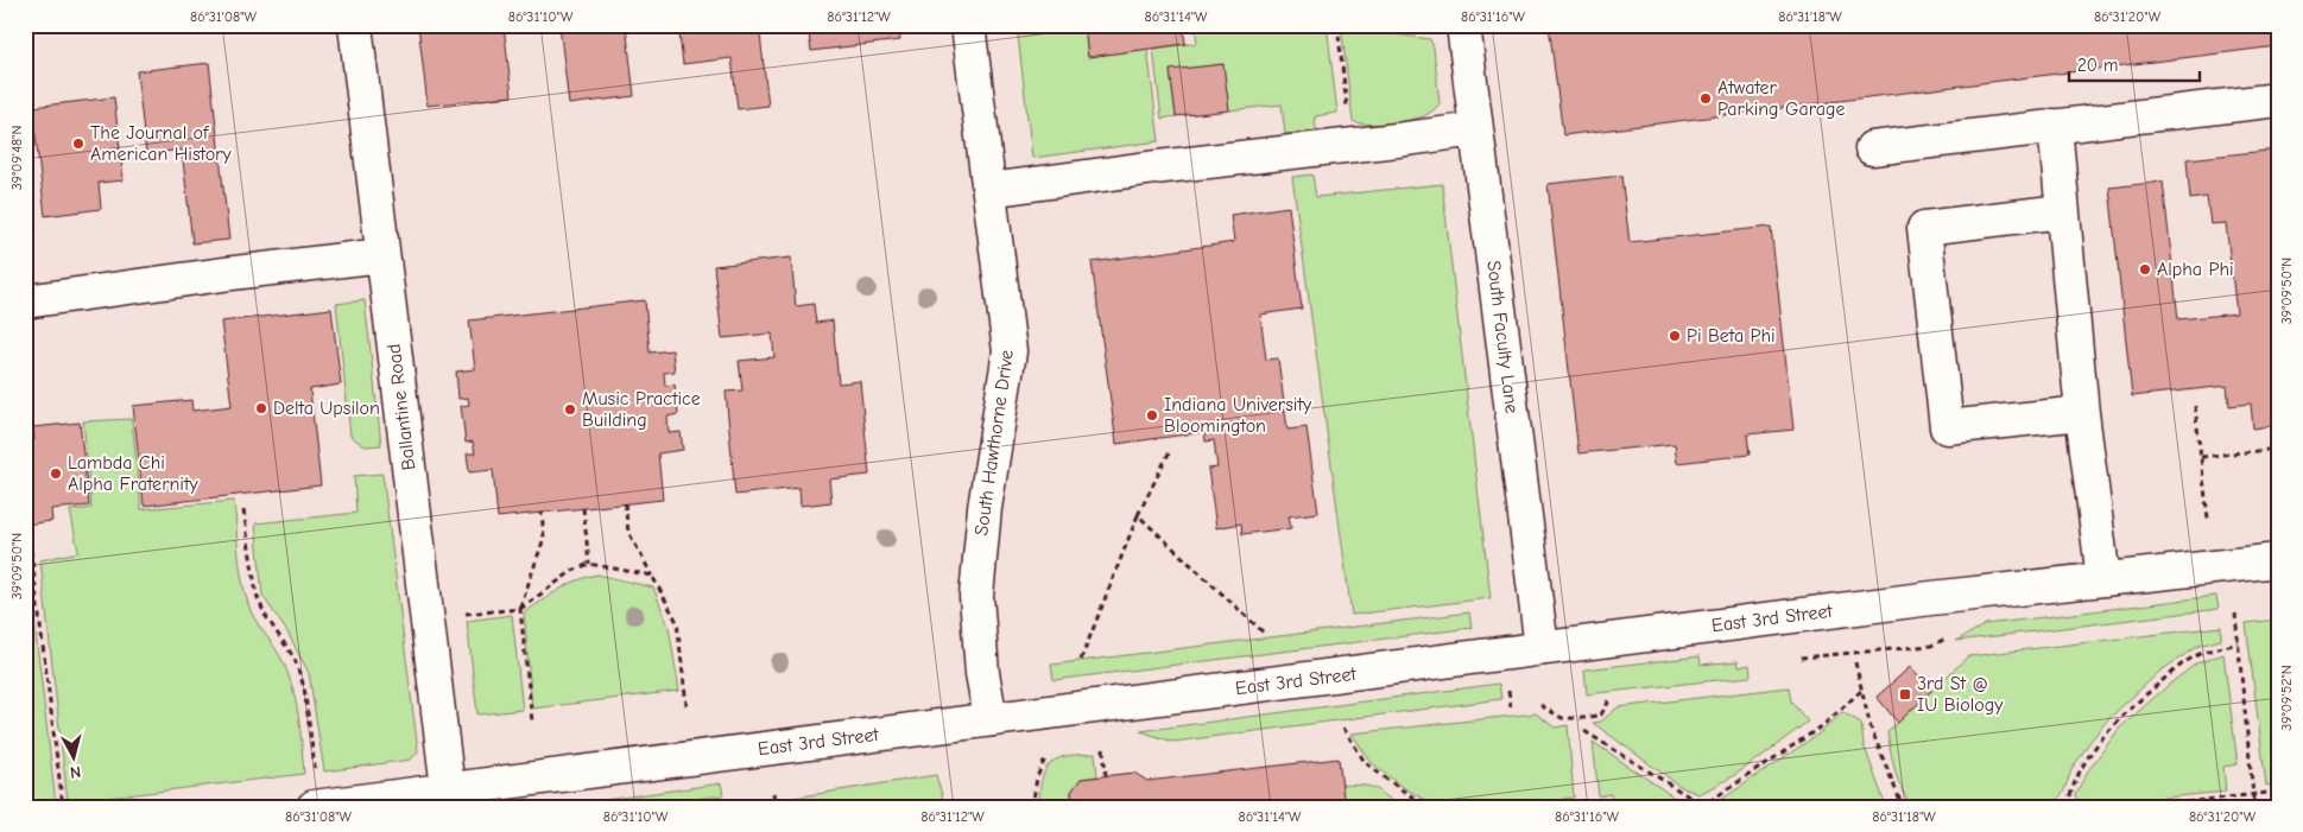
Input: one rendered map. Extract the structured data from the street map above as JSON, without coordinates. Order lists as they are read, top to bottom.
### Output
{
  "streets": {
    "street": [
      "South Faculty Lane",
      "Ballantine Road",
      "South Hawthorne Drive",
      "East 3rd Street"
    ]
  },
  "crossings": [
    ["South Faculty Lane", "East 3rd Street"],
    ["Ballantine Road", "East 3rd Street"],
    ["South Hawthorne Drive", "East 3rd Street"]
  ],
  "places": {
    "other": [
      "Atwater Parking Garage",
      "The Journal of American History",
      "Alpha Phi",
      "Pi Beta Phi",
      "Delta Upsilon",
      "Music Practice Building",
      "Indiana University Bloomington",
      "Lambda Chi Alpha Fraternity"
    ],
    "transit": ["3rd St @ IU Biology"]
  },
  "scale_bar": "20 m",
  "north": "bottom",
  "coordinates": [
    "86°31'08\"W",
    "86°31'10\"W",
    "86°31'12\"W",
    "86°31'14\"W",
    "86°31'16\"W",
    "86°31'18\"W",
    "86°31'20\"W",
    "39°09'48\"N",
    "39°09'50\"N",
    "39°09'52\"N"
  ]
}
